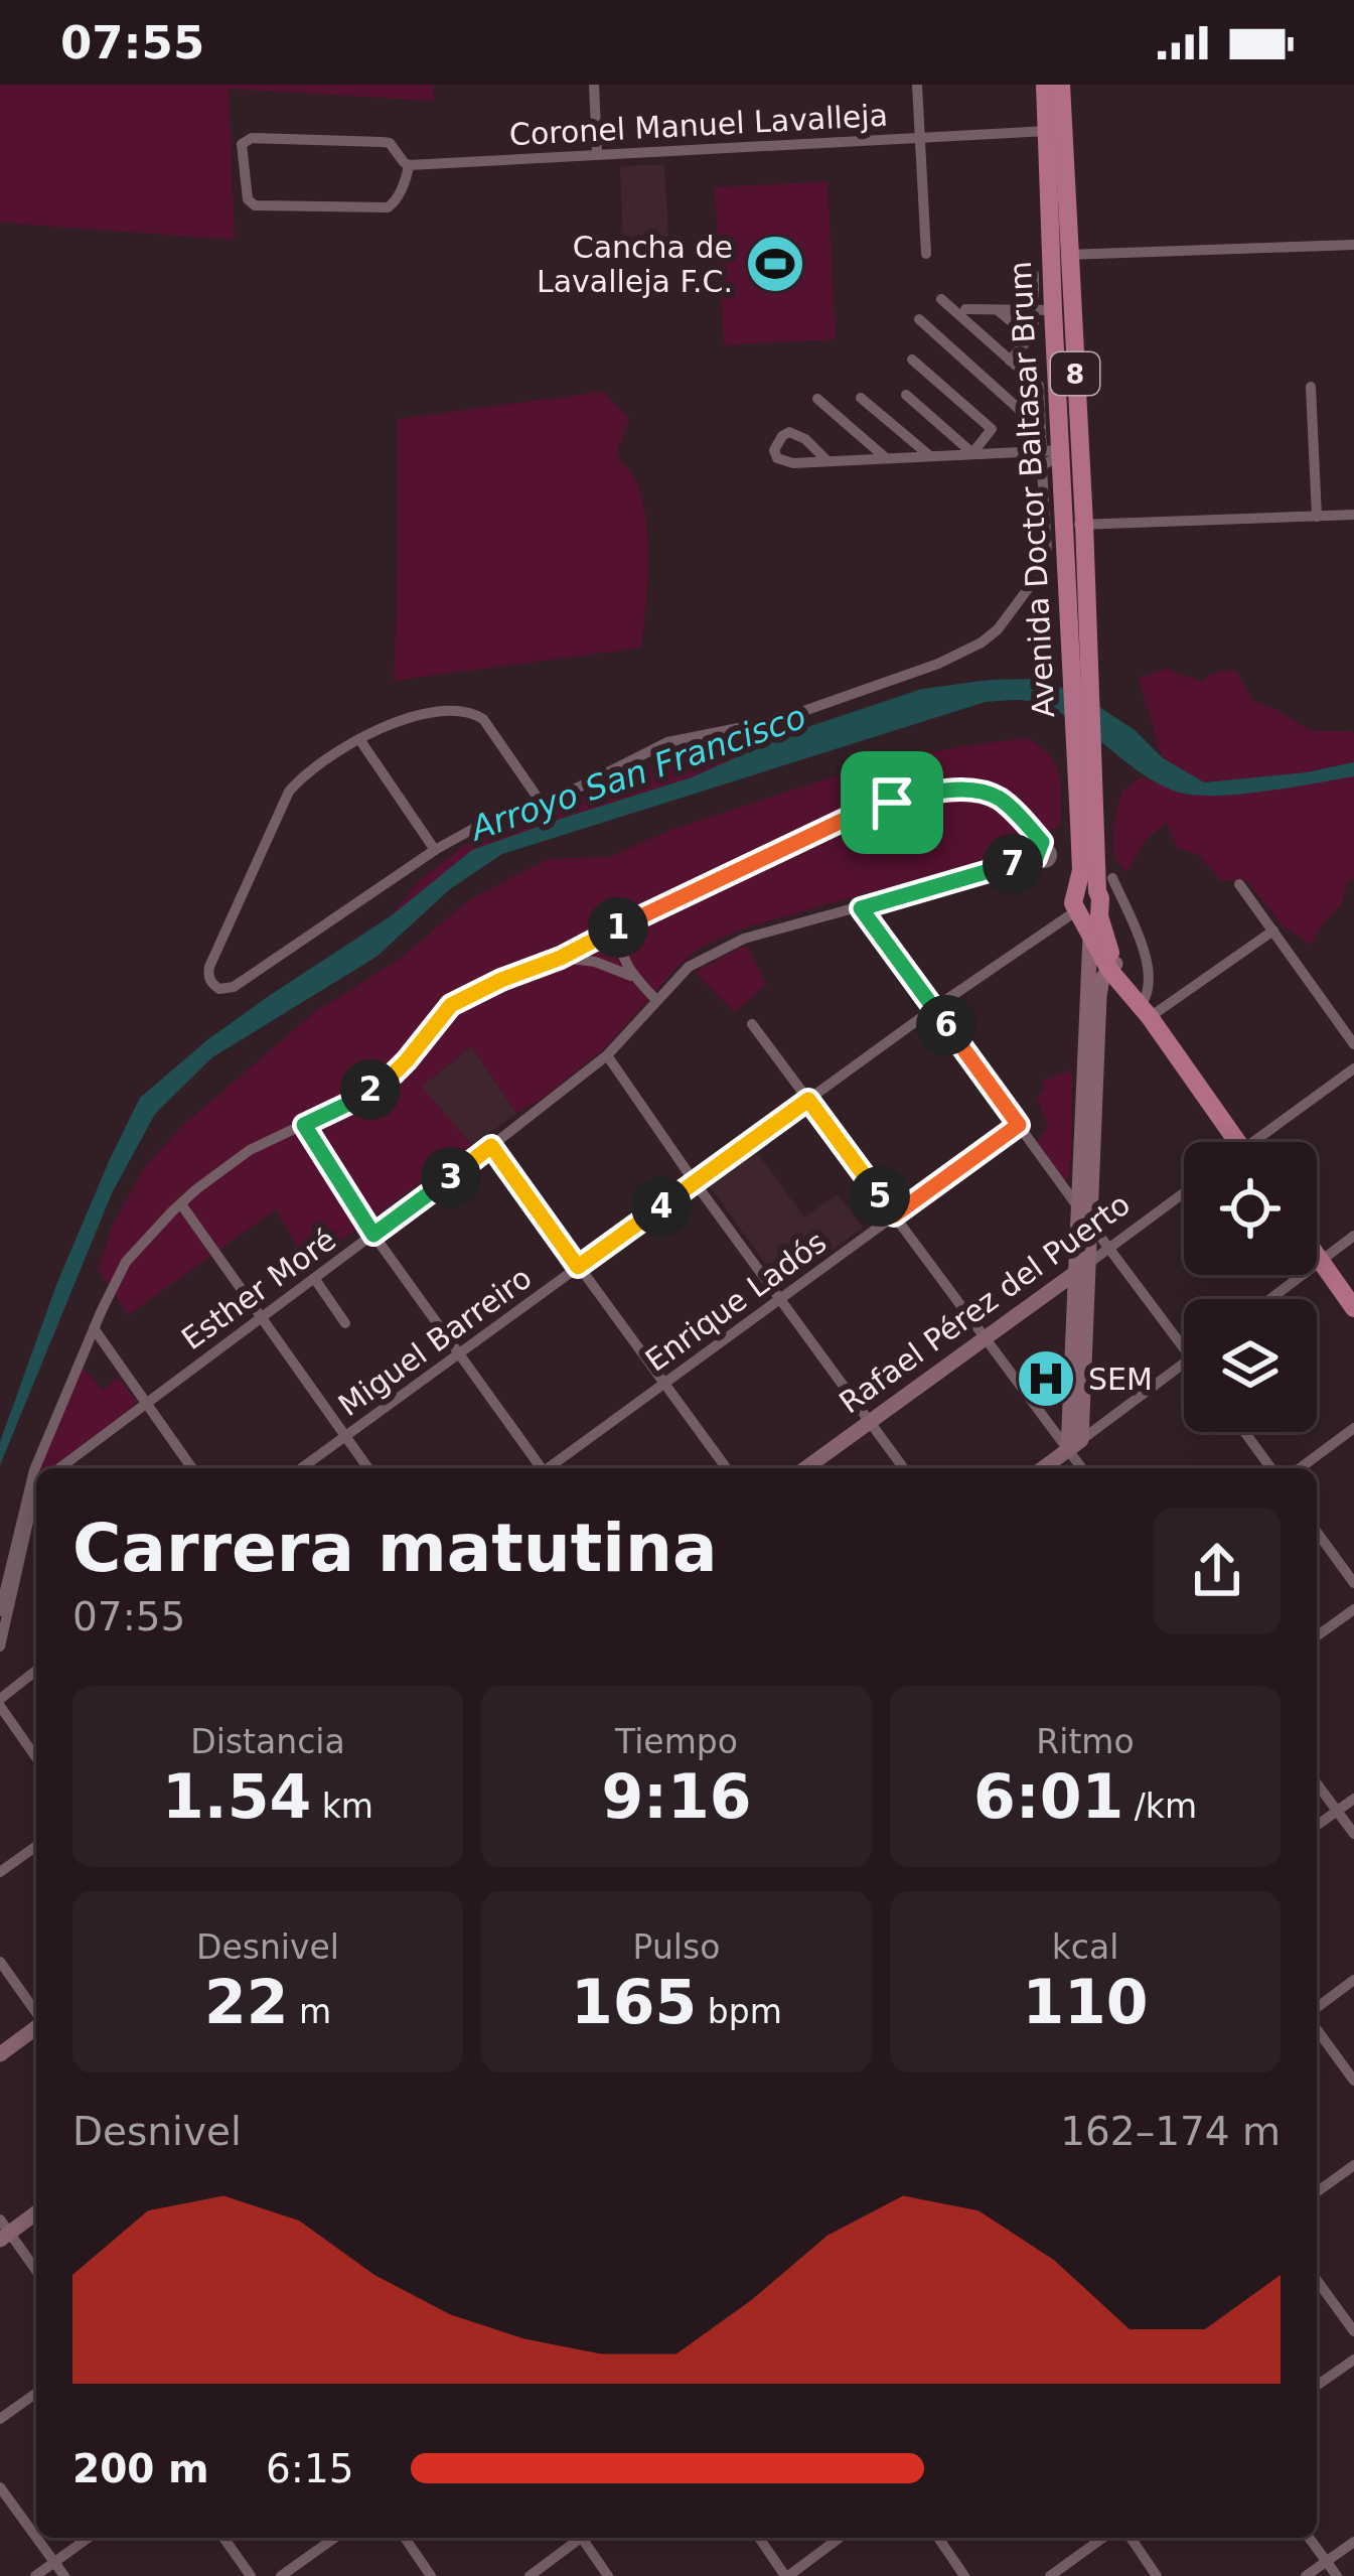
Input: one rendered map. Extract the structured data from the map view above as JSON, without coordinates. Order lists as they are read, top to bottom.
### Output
{
  "streets": {
    "highway": ["8", "Avenida Doctor Baltasar Brum"],
    "main road": ["Rafael Pérez del Puerto"],
    "street": [
      "Coronel Manuel Lavalleja",
      "Esther Moré",
      "Enrique Ladós",
      "Miguel Barreiro"
    ]
  },
  "crossings": [
    ["Coronel Manuel Lavalleja", "Avenida Doctor Baltasar Brum"],
    ["8", "Avenida Doctor Baltasar Brum"],
    ["8", "Miguel Barreiro"],
    ["Avenida Doctor Baltasar Brum", "Miguel Barreiro"]
  ],
  "water": ["Arroyo San Francisco"],
  "places": {
    "sports": ["Cancha de Lavalleja F.C."],
    "hospital": ["SEM"]
  },
  "page": {
    "status": "07:55",
    "pins": [
      "7",
      "1",
      "6",
      "2",
      "3",
      "5",
      "4"
    ],
    "heading": ["Carrera matutina", "07:55"],
    "stats": [
      ["Distancia", "1.54 km"],
      ["Tiempo", "9:16"],
      ["Ritmo", "6:01 /km"],
      ["Desnivel", "22 m"],
      ["Pulso", "165 bpm"],
      ["kcal", "110"]
    ],
    "chart": ["Desnivel", "162–174 m"],
    "list": [
      {
        "name": "200 m",
        "note": "6:15"
      }
    ]
  }
}
